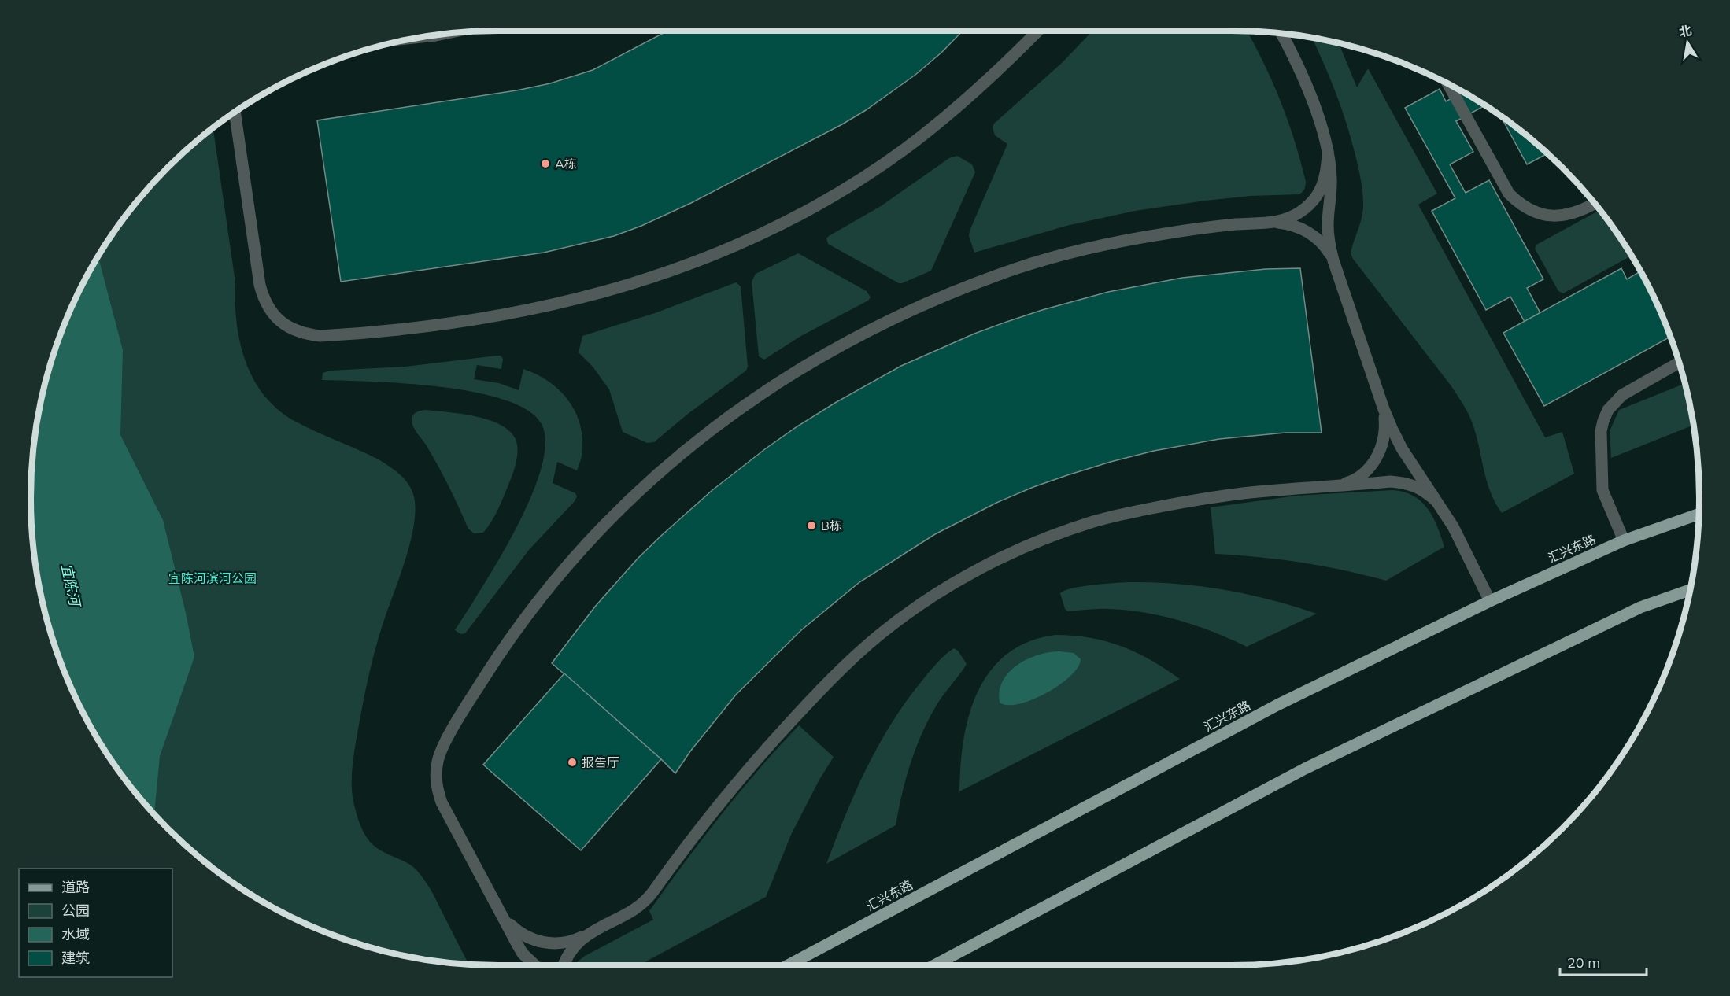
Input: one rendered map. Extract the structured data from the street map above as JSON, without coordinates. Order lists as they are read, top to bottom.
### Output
{
  "streets": {
    "main road": ["汇兴东路"]
  },
  "water": ["宜陈河"],
  "parks": ["宜陈河滨河公园"],
  "places": ["A栋", "B栋", "报告厅"],
  "legend": [
    "道路",
    "公园",
    "水域",
    "建筑"
  ],
  "scale_bar": "20 m",
  "north": "top"
}
